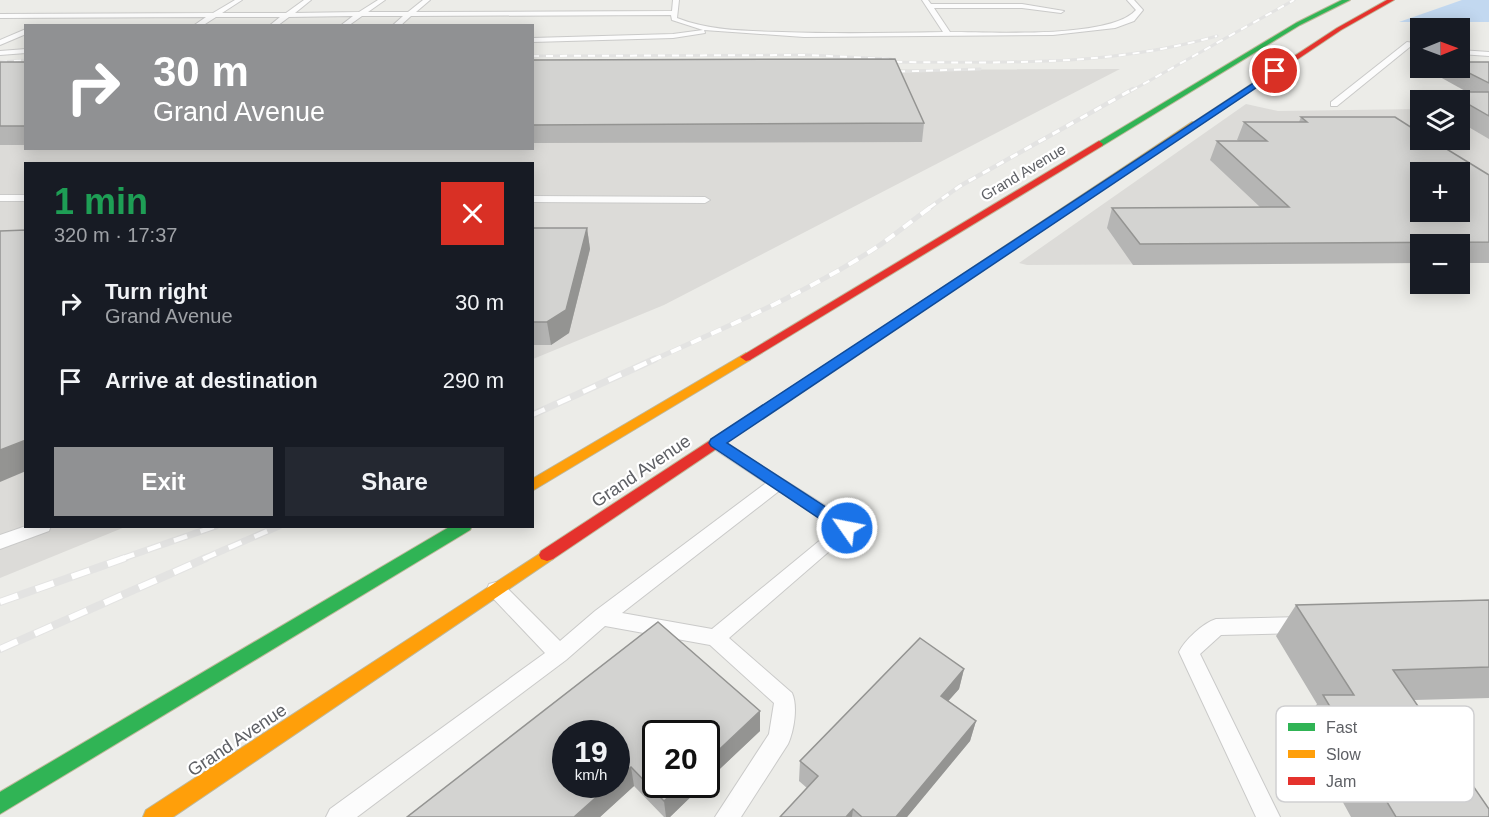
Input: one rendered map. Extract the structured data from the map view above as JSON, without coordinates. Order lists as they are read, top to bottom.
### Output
{
  "streets": {
    "highway": ["Grand Avenue"]
  },
  "legend": ["Fast", "Slow", "Jam"],
  "north": "right",
  "page": {
    "map_buttons": ["+", "−"],
    "turn": ["30 m", "Grand Avenue"],
    "heading": ["1 min", "320 m · 17:37"],
    "list": [
      {
        "name": "Turn right",
        "note": "Grand Avenue",
        "value": "30 m"
      },
      {
        "name": "Arrive at destination",
        "value": "290 m"
      }
    ],
    "buttons": ["Exit", "Share"],
    "speed": "19 km/h",
    "limit": "20"
  }
}
